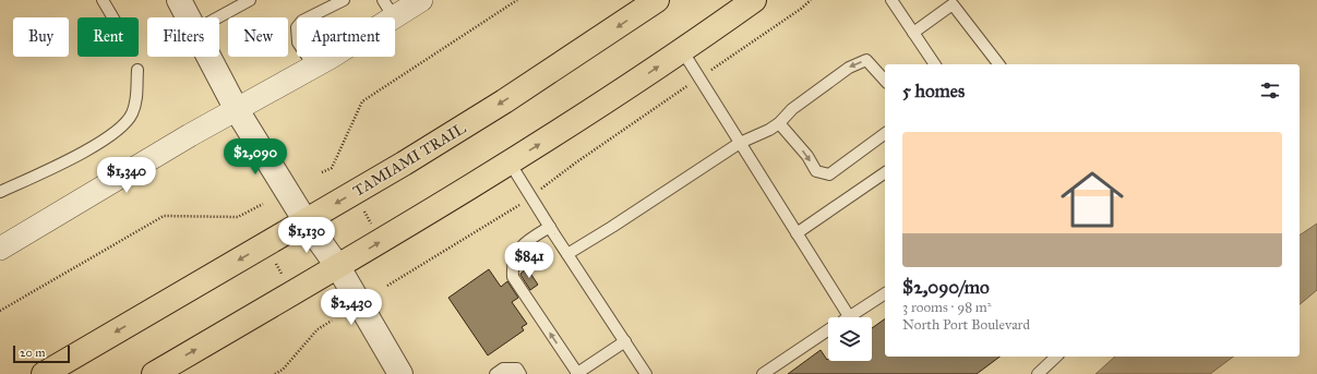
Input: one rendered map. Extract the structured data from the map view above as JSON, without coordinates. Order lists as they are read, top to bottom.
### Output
{
  "streets": {
    "main road": ["TAMIAMI TRAIL"]
  },
  "scale_bar": "20 m",
  "page": {
    "chip": [
      "Buy",
      "Rent",
      "Filters",
      "New",
      "Apartment"
    ],
    "heading": "5 homes",
    "list": [
      {
        "name": "$2,090/mo",
        "note": "3 rooms · 98 m² · North Port Boulevard"
      }
    ],
    "price": [
      "$2,090",
      "$1,340",
      "$1,130",
      "$841",
      "$2,430"
    ],
    "scale": "20 m"
  }
}
